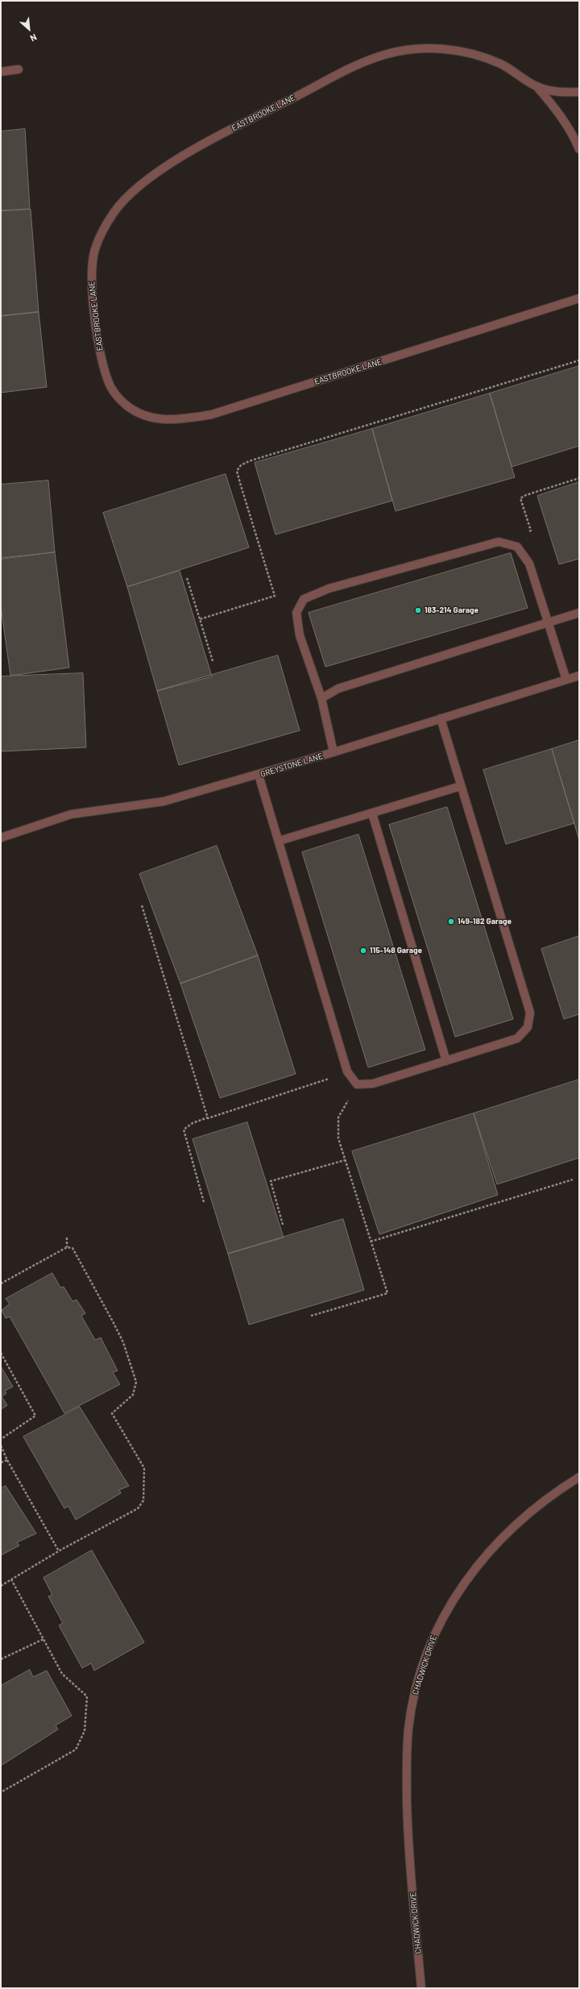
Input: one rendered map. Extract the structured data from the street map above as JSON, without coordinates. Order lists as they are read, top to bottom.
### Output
{
  "streets": {
    "street": ["EASTBROOKE LANE", "GREYSTONE LANE", "CHADWICK DRIVE"]
  },
  "places": ["183-214 Garage", "149-182 Garage", "115-148 Garage"],
  "north": "bottom right"
}
